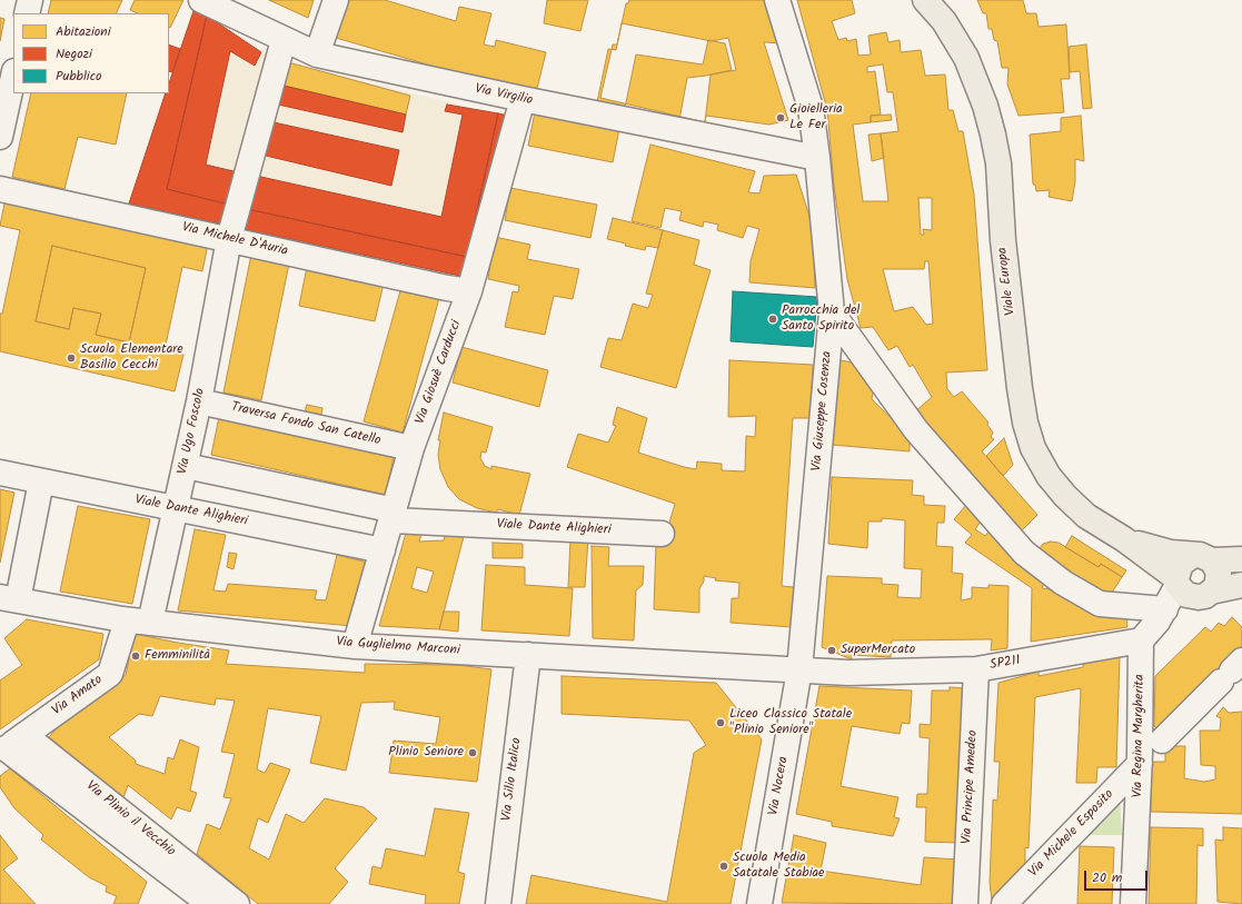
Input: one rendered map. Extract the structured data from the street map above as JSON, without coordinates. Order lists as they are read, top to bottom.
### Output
{
  "streets": {
    "main road": ["Viale Europa"],
    "street": [
      "Via Virgilio",
      "Via Michele D'Auria",
      "Via Giosuè Carducci",
      "Via Giuseppe Cosenza",
      "Traversa Fondo San Catello",
      "Via Ugo Foscolo",
      "Viale Dante Alighieri",
      "Via Guglielmo Marconi",
      "SP211",
      "Via Amato",
      "Via Regina Margherita",
      "Via Silio Italico",
      "Via Nocera",
      "Via Principe Amedeo",
      "Via Plinio il Vecchio",
      "Via Michele Esposito"
    ]
  },
  "crossings": [
    ["Via Virgilio", "Via Giosuè Carducci"],
    ["Via Virgilio", "Via Giuseppe Cosenza"],
    ["Via Virgilio", "Via Ugo Foscolo"],
    ["Via Michele D'Auria", "Via Giosuè Carducci"],
    ["Via Michele D'Auria", "Via Ugo Foscolo"],
    ["Via Giosuè Carducci", "Traversa Fondo San Catello"],
    ["Via Giosuè Carducci", "Viale Dante Alighieri"],
    ["Via Giosuè Carducci", "Via Guglielmo Marconi"],
    ["Via Giuseppe Cosenza", "Via Guglielmo Marconi"],
    ["Via Giuseppe Cosenza", "SP211"],
    ["Via Giuseppe Cosenza", "Via Nocera"],
    ["Traversa Fondo San Catello", "Via Ugo Foscolo"],
    ["Via Ugo Foscolo", "Viale Dante Alighieri"],
    ["Via Ugo Foscolo", "Via Guglielmo Marconi"],
    ["Via Ugo Foscolo", "Via Amato"],
    ["Via Guglielmo Marconi", "SP211"],
    ["Via Guglielmo Marconi", "Via Amato"],
    ["Via Guglielmo Marconi", "Via Silio Italico"],
    ["Via Guglielmo Marconi", "Via Nocera"],
    ["SP211", "Via Regina Margherita"],
    ["SP211", "Via Nocera"],
    ["SP211", "Via Principe Amedeo"],
    ["Via Amato", "Via Plinio il Vecchio"],
    ["Via Regina Margherita", "Via Michele Esposito"]
  ],
  "places": [
    "Gioielleria Le Fer",
    "Parrocchia del Santo Spirito",
    "Scuola Elementare Basilio Cecchi",
    "SuperMercato",
    "Femminilità",
    "Liceo Classico Statale \"Plinio Seniore\"",
    "Plinio Seniore",
    "Scuola Media Satatale Stabiae"
  ],
  "legend": ["Abitazioni", "Negozi", "Pubblico"],
  "scale_bar": "20 m"
}
